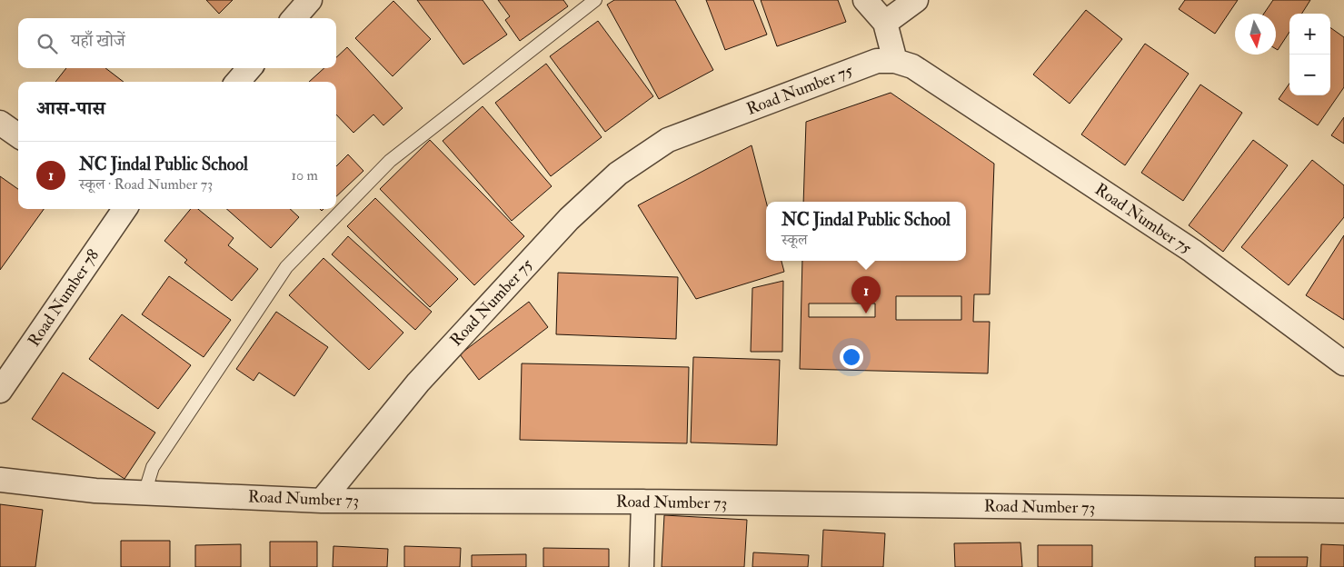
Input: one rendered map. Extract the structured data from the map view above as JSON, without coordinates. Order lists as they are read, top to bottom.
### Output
{
  "streets": {
    "street": ["Road Number 75", "Road Number 78", "Road Number 73"]
  },
  "crossings": [
    ["Road Number 75", "Road Number 73"]
  ],
  "north": "bottom",
  "page": {
    "map_buttons": ["+", "−"],
    "search": "यहाँ खोजें",
    "heading": "आस-पास",
    "list": [
      {
        "mark": "1",
        "name": "NC Jindal Public School",
        "note": "स्कूल · Road Number 73",
        "value": "10 m"
      }
    ],
    "popup": ["NC Jindal Public School", "स्कूल"],
    "pins": "1"
  }
}
